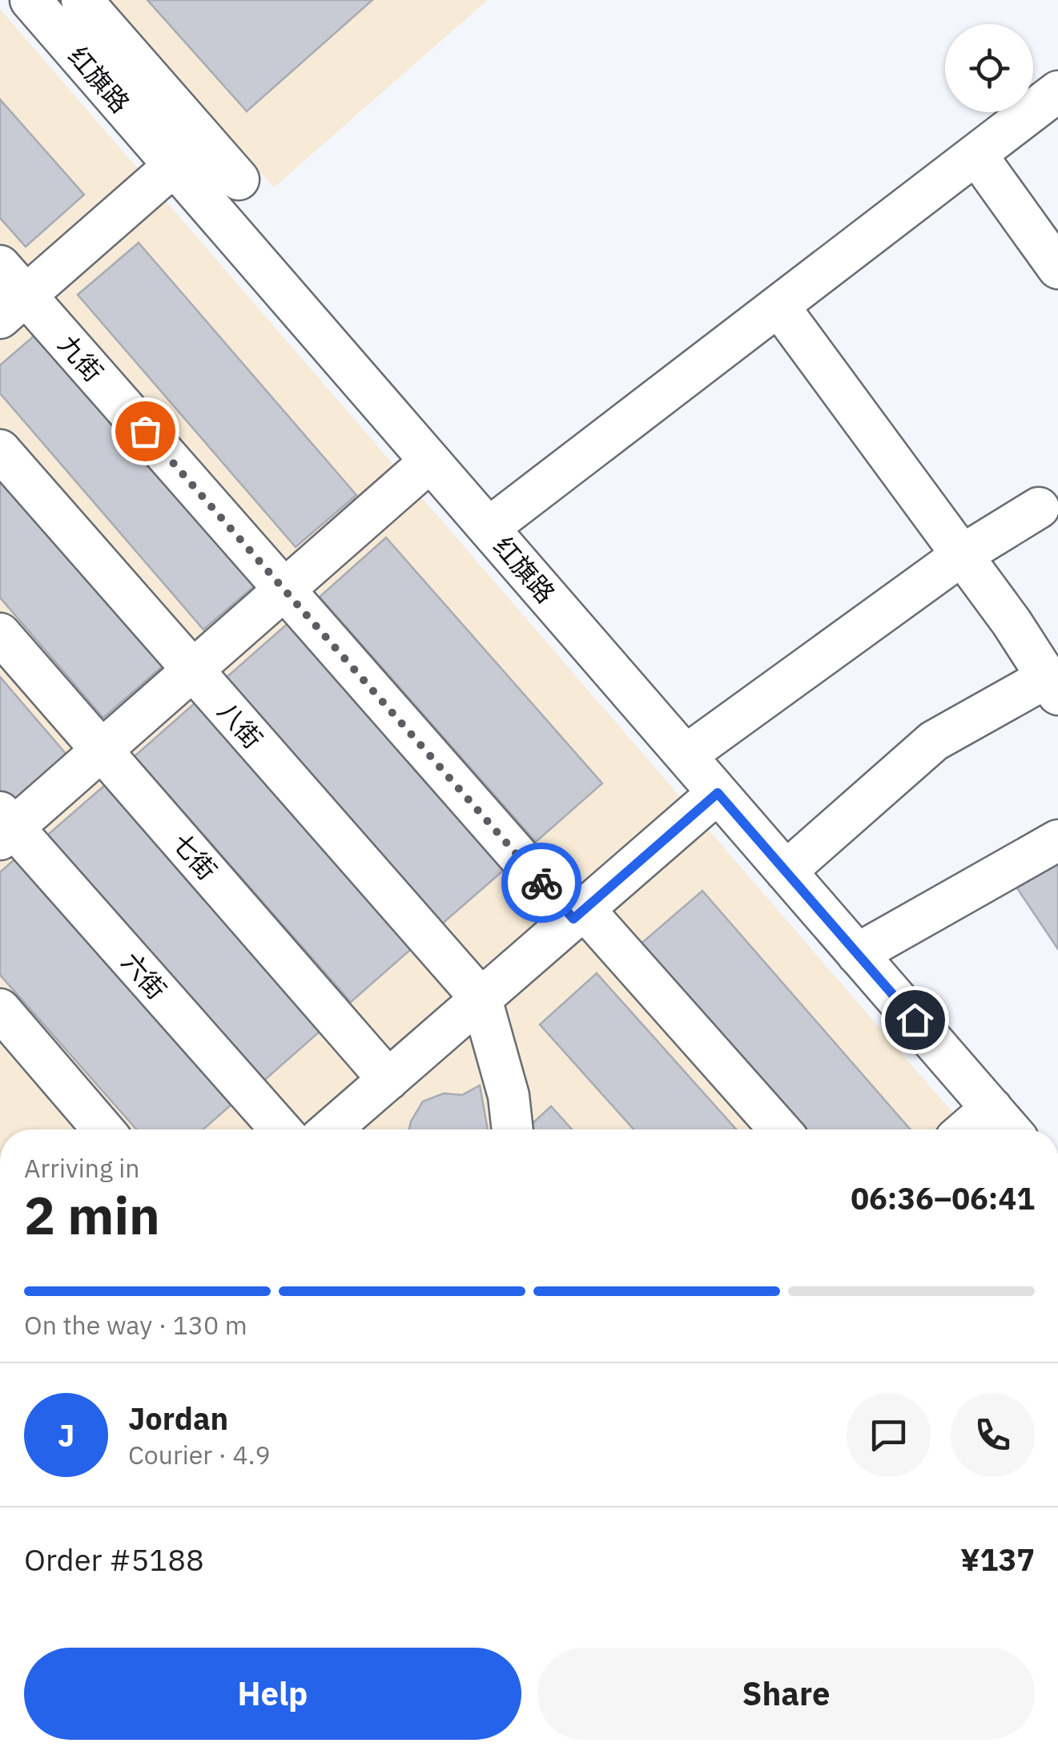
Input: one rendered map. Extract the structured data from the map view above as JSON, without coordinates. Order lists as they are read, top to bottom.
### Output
{
  "streets": {
    "street": [
      "红旗路",
      "九街",
      "八街",
      "七街",
      "六街"
    ]
  },
  "page": {
    "heading": ["2 min", "Arriving in", "06:36–06:41"],
    "panel": [
      "Jordan",
      "Courier · 4.9",
      "Order #5188",
      "¥137"
    ],
    "bar": "On the way · 130 m",
    "round": "J",
    "buttons": ["Help", "Share"]
  }
}
